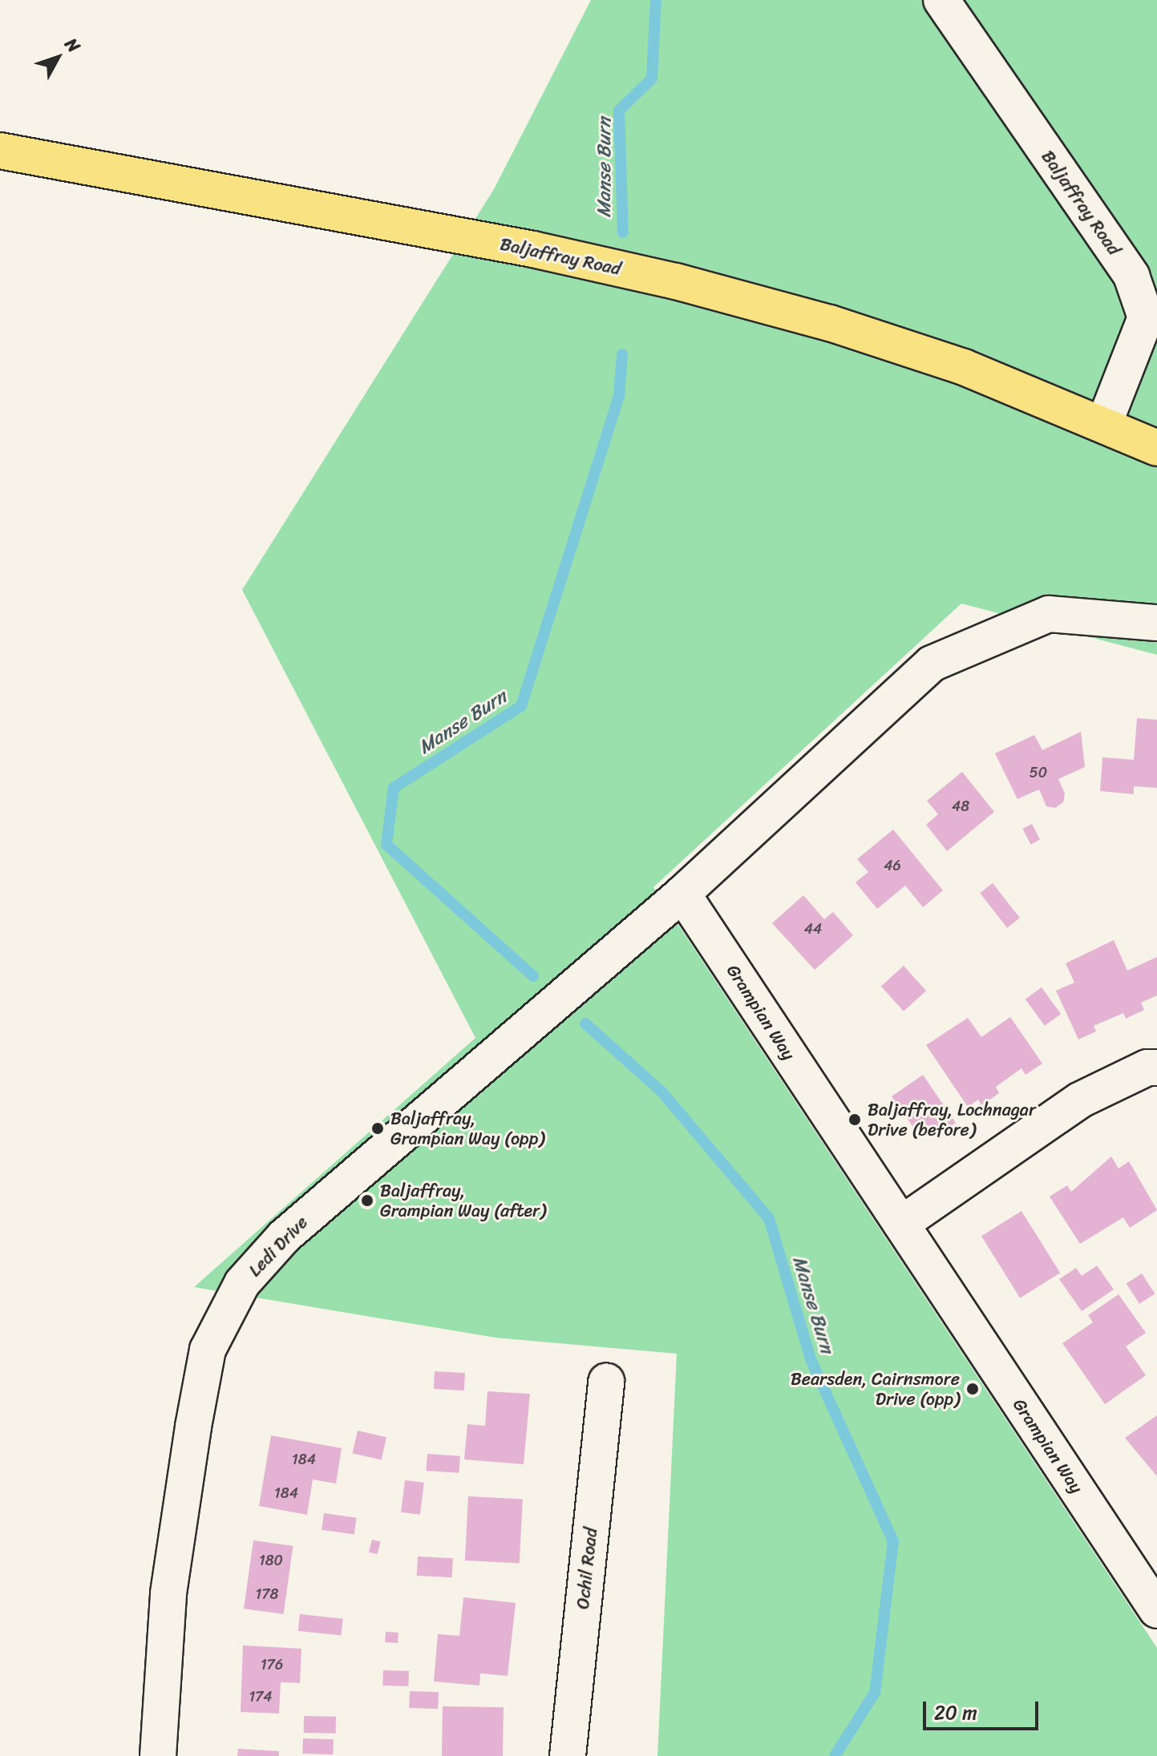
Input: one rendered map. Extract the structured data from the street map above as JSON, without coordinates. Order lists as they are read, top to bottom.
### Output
{
  "streets": {
    "main road": ["Baljaffray Road"],
    "street": ["Grampian Way", "Ledi Drive", "Ochil Road"]
  },
  "crossings": [
    ["Grampian Way", "Ledi Drive"]
  ],
  "water": ["Manse Burn"],
  "places": [
    "Baljaffray, Lochnagar Drive (before)",
    "Baljaffray, Grampian Way (opp)",
    "Baljaffray, Grampian Way (after)",
    "Bearsden, Cairnsmore Drive (opp)"
  ],
  "house_numbers": [
    "50",
    "48",
    "46",
    "44",
    "184",
    "184",
    "180",
    "178",
    "176",
    "174"
  ],
  "scale_bar": "20 m",
  "north": "top right"
}
